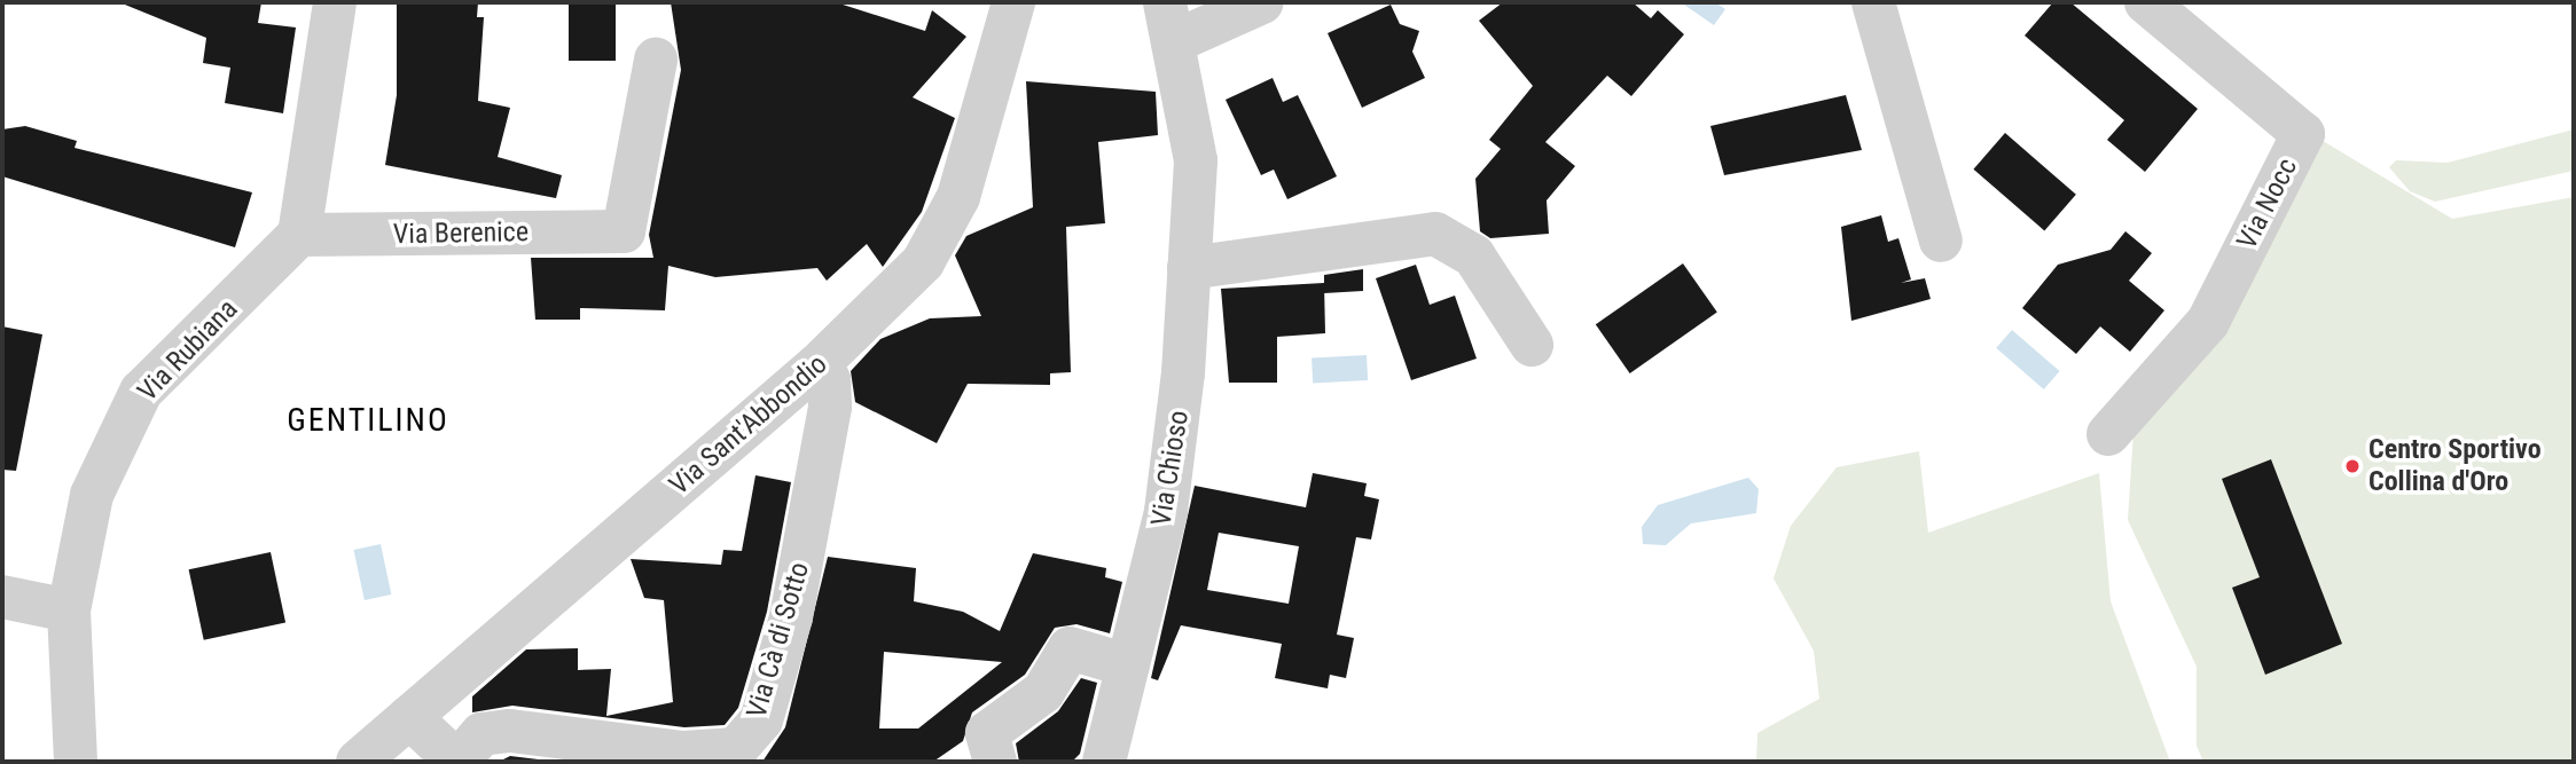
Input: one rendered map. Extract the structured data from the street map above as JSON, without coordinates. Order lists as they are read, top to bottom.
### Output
{
  "streets": {
    "street": [
      "Via Nocc",
      "Via Berenice",
      "Via Rubiana",
      "Via Sant'Abbondio",
      "Via Chioso",
      "Via Cà di Sotto"
    ]
  },
  "crossings": [
    ["Via Berenice", "Via Rubiana"],
    ["Via Sant'Abbondio", "Via Cà di Sotto"]
  ],
  "districts": ["GENTILINO"],
  "places": ["Centro Sportivo Collina d'Oro"]
}
